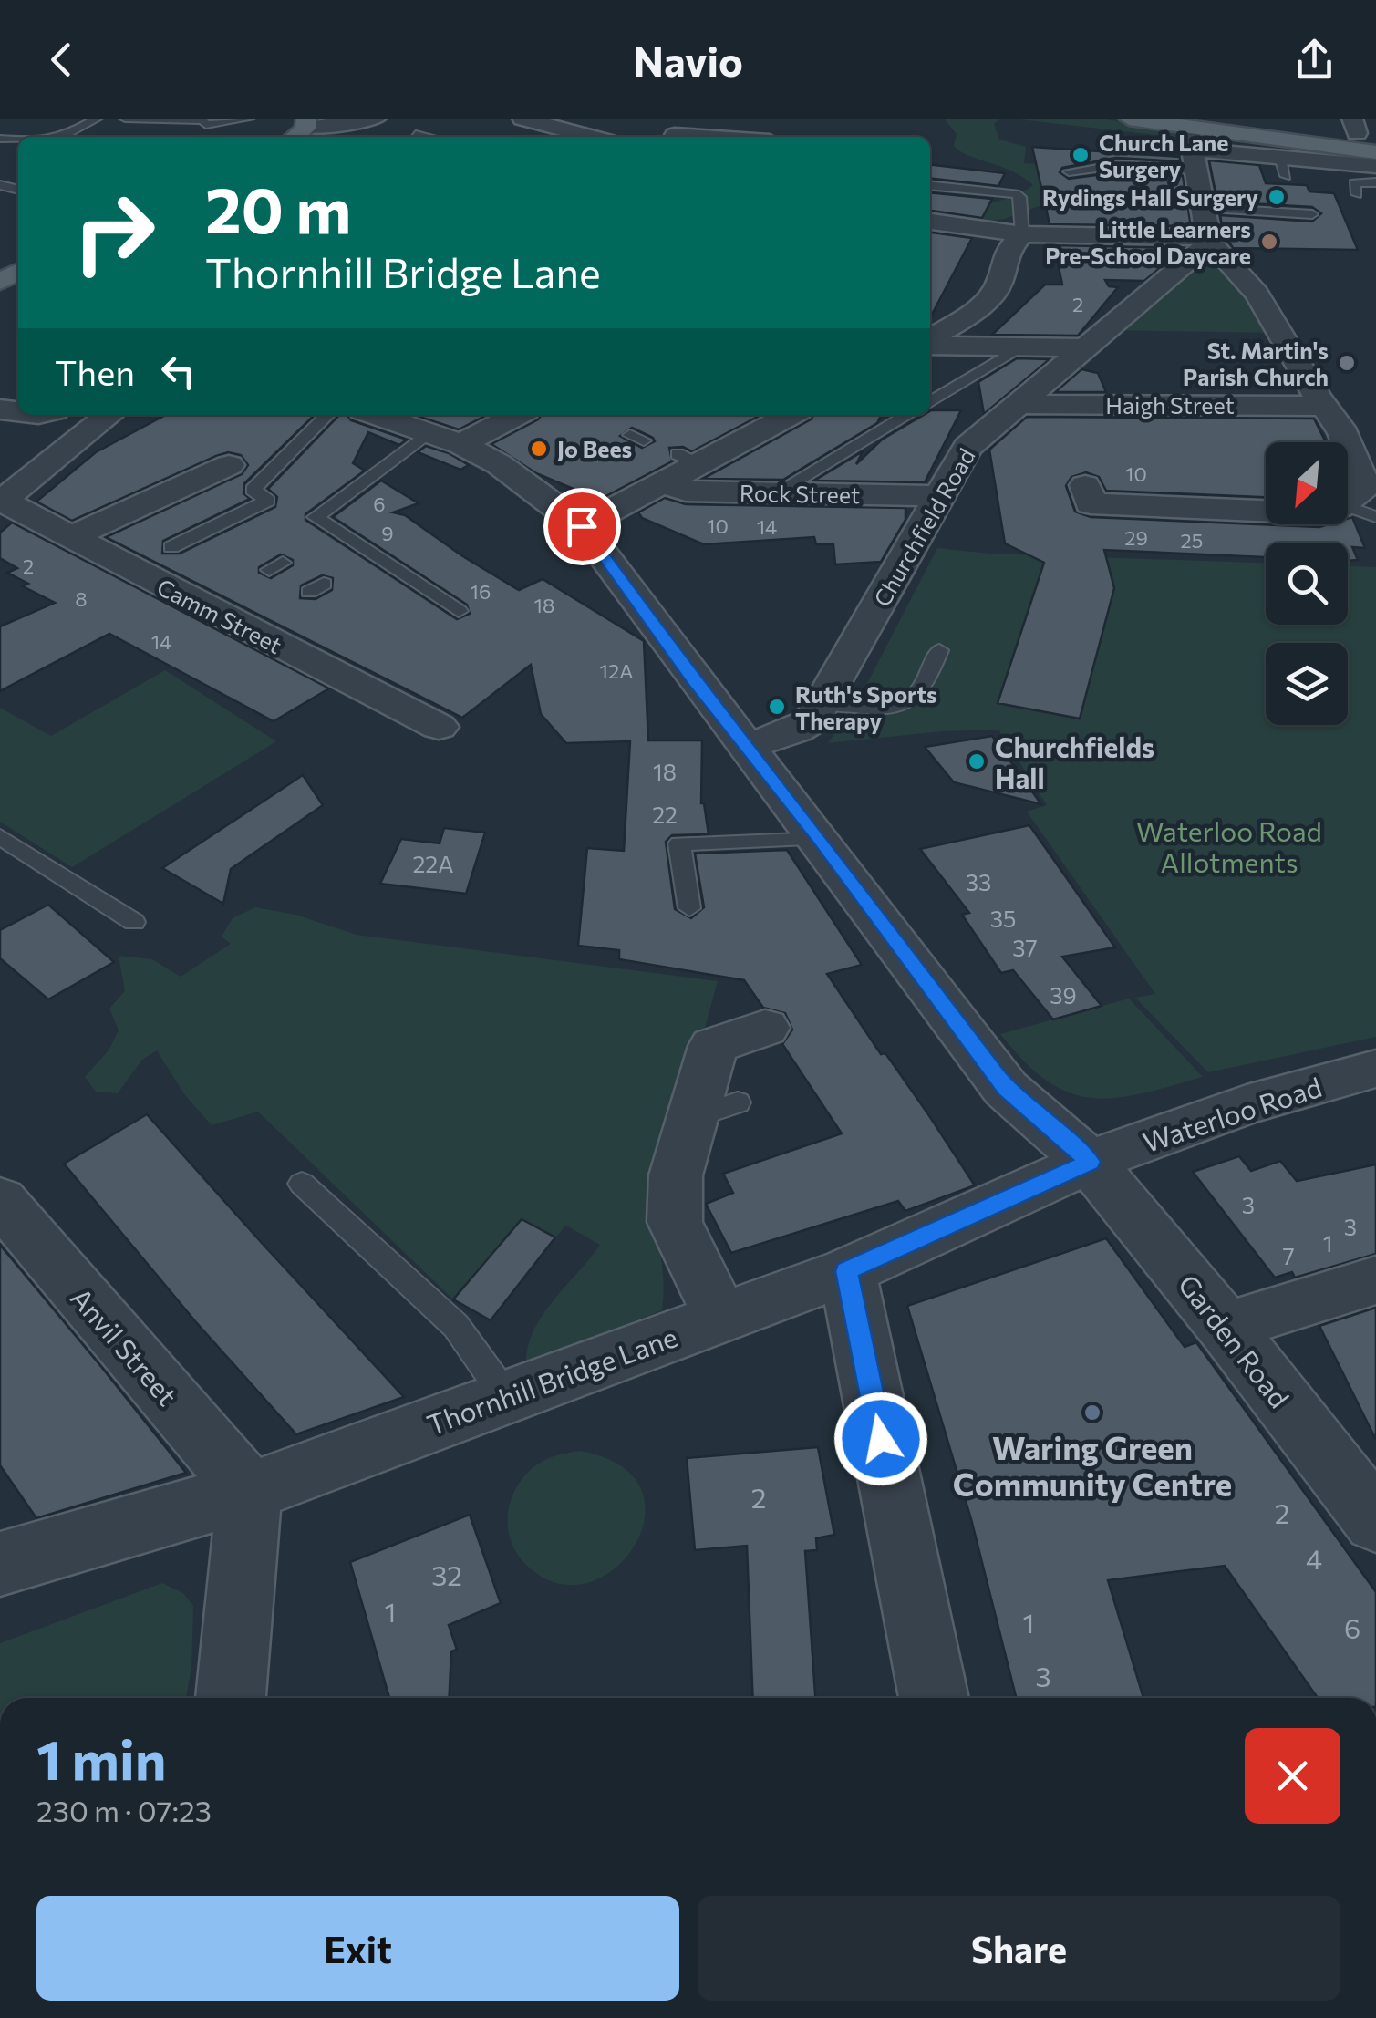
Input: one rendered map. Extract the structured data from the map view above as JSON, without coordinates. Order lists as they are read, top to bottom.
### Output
{
  "streets": {
    "street": [
      "Haigh Street",
      "Rock Street",
      "Churchfield Road",
      "Camm Street",
      "Waterloo Road",
      "Garden Road",
      "Anvil Street",
      "Thornhill Bridge Lane"
    ]
  },
  "crossings": [
    ["Haigh Street", "Churchfield Road"],
    ["Rock Street", "Churchfield Road"],
    ["Churchfield Road", "Garden Road"],
    ["Waterloo Road", "Garden Road"],
    ["Waterloo Road", "Thornhill Bridge Lane"],
    ["Garden Road", "Thornhill Bridge Lane"],
    ["Anvil Street", "Thornhill Bridge Lane"]
  ],
  "parks": ["Waterloo Road Allotments"],
  "places": [
    "Church Lane Surgery",
    "Rydings Hall Surgery",
    "Little Learners Pre-School Daycare",
    "St. Martin's Parish Church",
    "Jo Bees",
    "Ruth's Sports Therapy",
    "Churchfields Hall",
    "Waring Green Community Centre"
  ],
  "house_numbers": [
    "2",
    "10",
    "6",
    "10",
    "14",
    "9",
    "29",
    "25",
    "2",
    "16",
    "8",
    "18",
    "14",
    "12A",
    "18",
    "22",
    "22A",
    "33",
    "35",
    "37",
    "39",
    "3",
    "3",
    "1",
    "7",
    "2",
    "2",
    "4",
    "32",
    "1",
    "1",
    "6",
    "3"
  ],
  "north": "bottom left",
  "page": {
    "header": "Navio",
    "turn": ["20 m", "Thornhill Bridge Lane"],
    "then": "Then",
    "heading": ["1 min", "230 m · 07:23"],
    "buttons": ["Exit", "Share"]
  }
}
